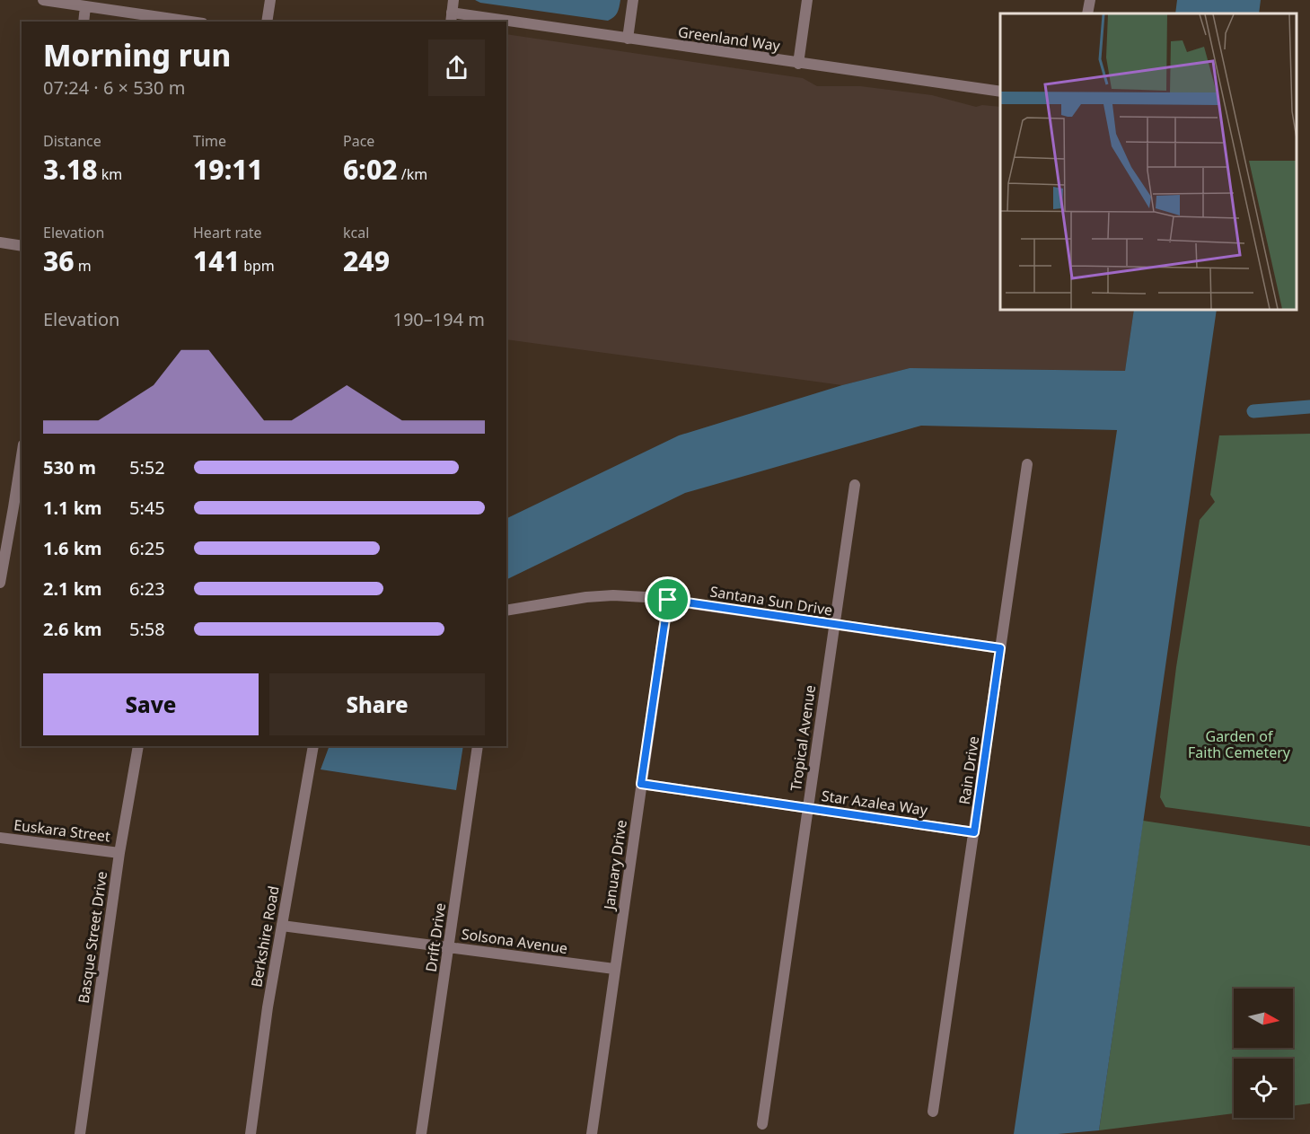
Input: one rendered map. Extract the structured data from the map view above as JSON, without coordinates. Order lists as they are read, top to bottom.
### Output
{
  "streets": {
    "street": [
      "Greenland Way",
      "Santana Sun Drive",
      "Tropical Avenue",
      "Rain Drive",
      "Star Azalea Way",
      "Euskara Street",
      "January Drive",
      "Berkshire Road",
      "Basque Street Drive",
      "Drift Drive",
      "Solsona Avenue"
    ]
  },
  "crossings": [
    ["Santana Sun Drive", "Tropical Avenue"],
    ["Santana Sun Drive", "Rain Drive"],
    ["Santana Sun Drive", "January Drive"],
    ["Tropical Avenue", "Star Azalea Way"],
    ["Rain Drive", "Star Azalea Way"],
    ["Star Azalea Way", "January Drive"],
    ["Euskara Street", "Basque Street Drive"],
    ["January Drive", "Solsona Avenue"],
    ["Berkshire Road", "Solsona Avenue"],
    ["Drift Drive", "Solsona Avenue"]
  ],
  "parks": ["Garden of Faith Cemetery"],
  "north": "right",
  "page": {
    "heading": ["Morning run", "07:24 · 6 × 530 m"],
    "stats": [
      ["Distance", "3.18 km"],
      ["Time", "19:11"],
      ["Pace", "6:02 /km"],
      ["Elevation", "36 m"],
      ["Heart rate", "141 bpm"],
      ["kcal", "249"]
    ],
    "chart": ["Elevation", "190–194 m"],
    "list": [
      {
        "name": "530 m",
        "note": "5:52"
      },
      {
        "name": "1.1 km",
        "note": "5:45"
      },
      {
        "name": "1.6 km",
        "note": "6:25"
      },
      {
        "name": "2.1 km",
        "note": "6:23"
      },
      {
        "name": "2.6 km",
        "note": "5:58"
      }
    ],
    "buttons": ["Save", "Share"]
  }
}
